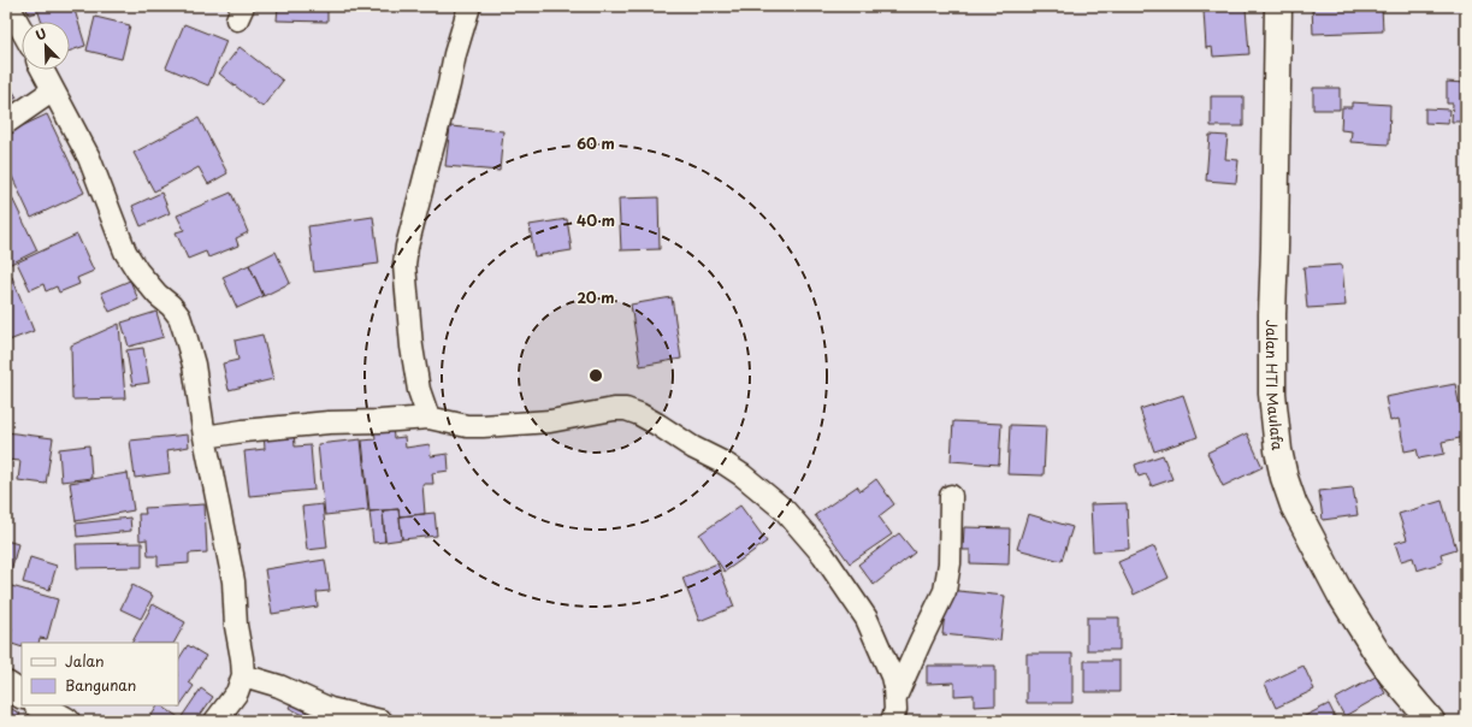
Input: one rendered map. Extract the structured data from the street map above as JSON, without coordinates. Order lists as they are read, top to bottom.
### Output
{
  "streets": {
    "street": ["Jalan HTI Maulafa"]
  },
  "legend": ["Jalan", "Bangunan"],
  "north": "top left",
  "rings": ["60 m", "40 m", "20 m"]
}
